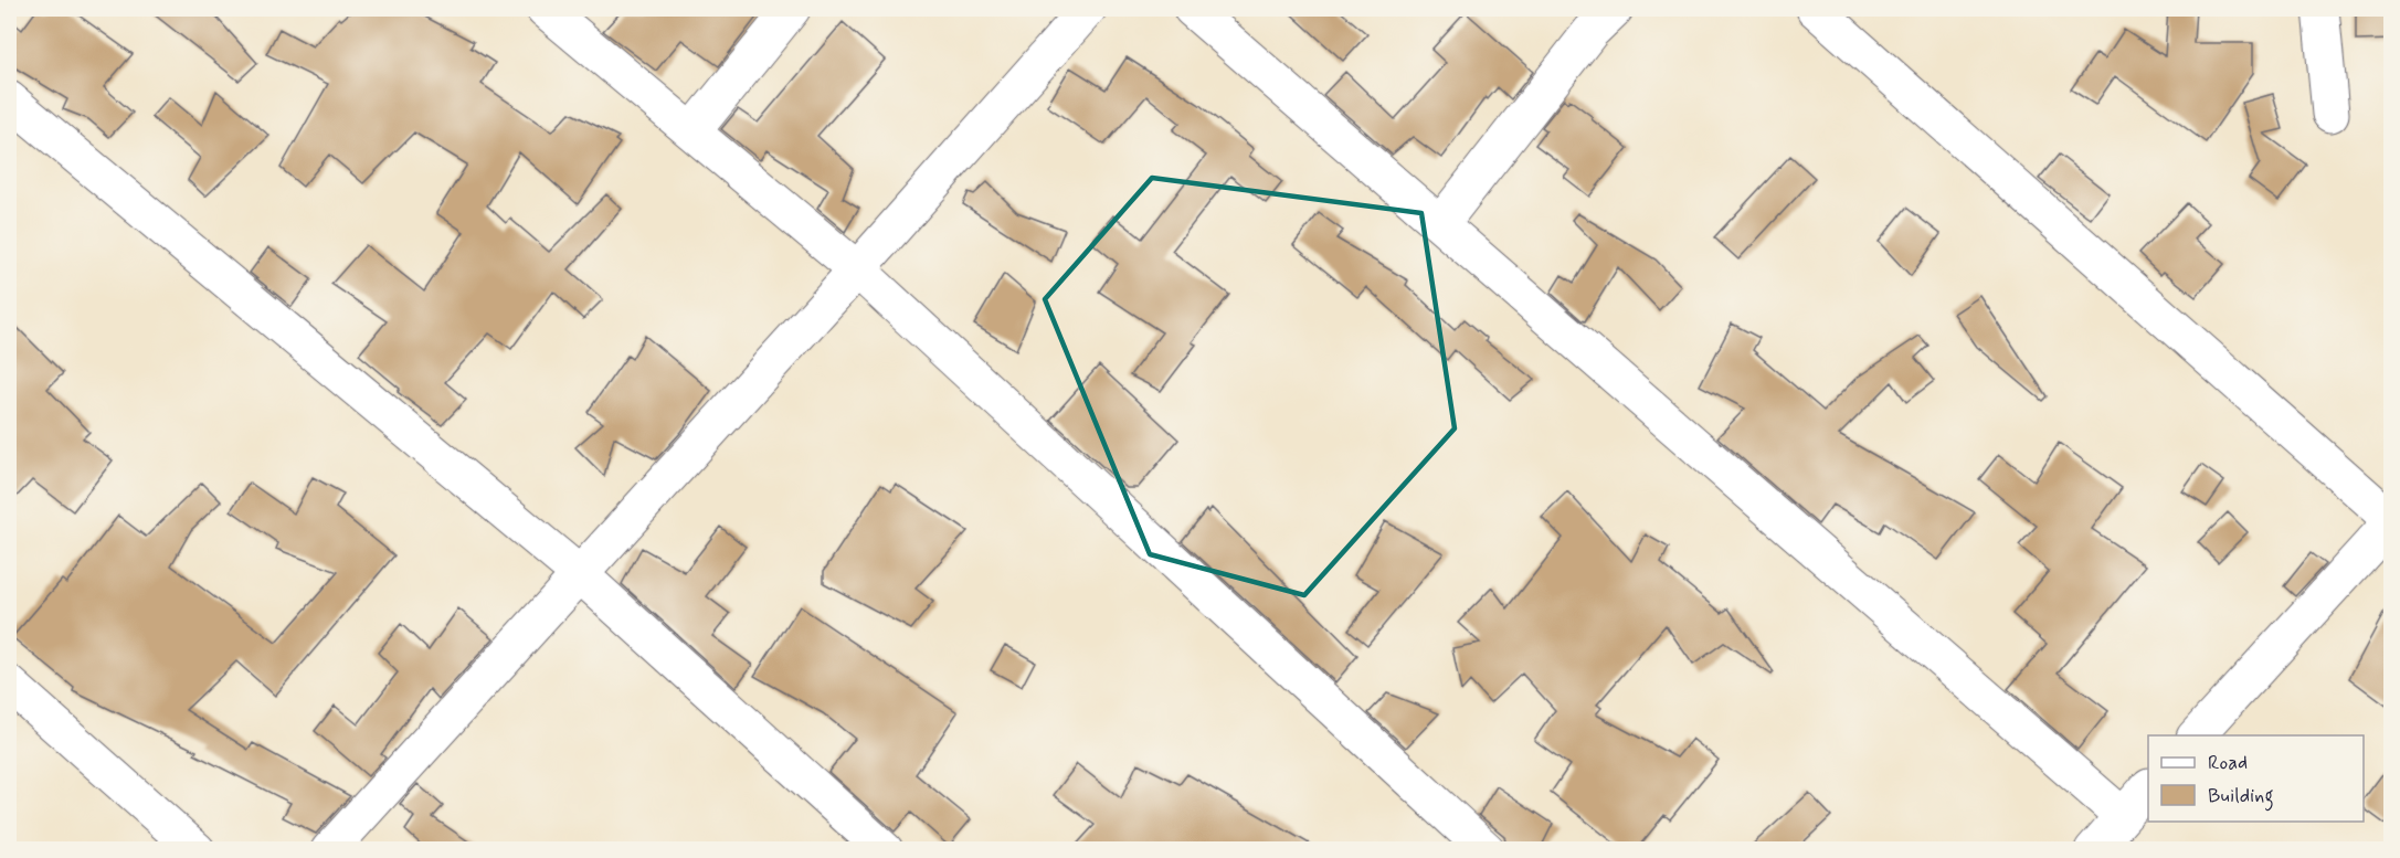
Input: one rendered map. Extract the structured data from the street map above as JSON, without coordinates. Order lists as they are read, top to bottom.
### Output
{
  "legend": ["Road", "Building"]
}
